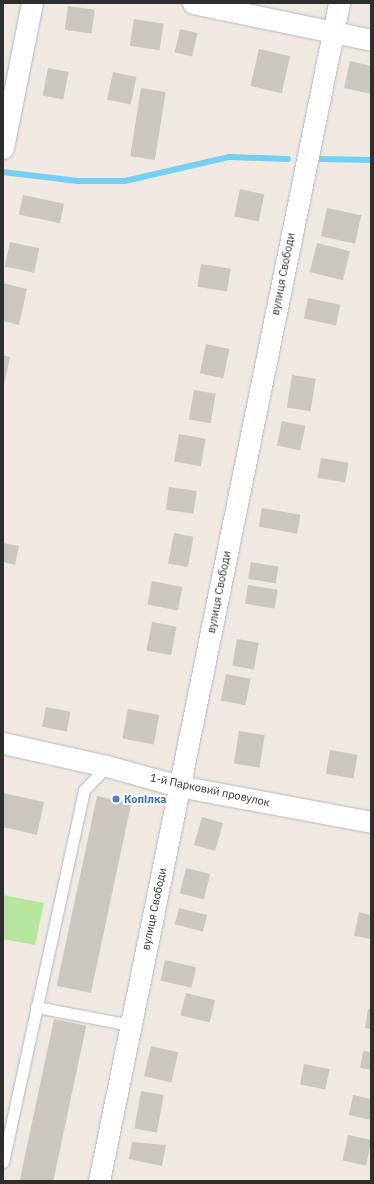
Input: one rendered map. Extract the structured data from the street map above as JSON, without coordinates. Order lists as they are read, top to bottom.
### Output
{
  "streets": {
    "street": ["вулиця Свободи", "1-й Парковий провулок"]
  },
  "crossings": [
    ["вулиця Свободи", "1-й Парковий провулок"]
  ],
  "places": ["Копілка"]
}
